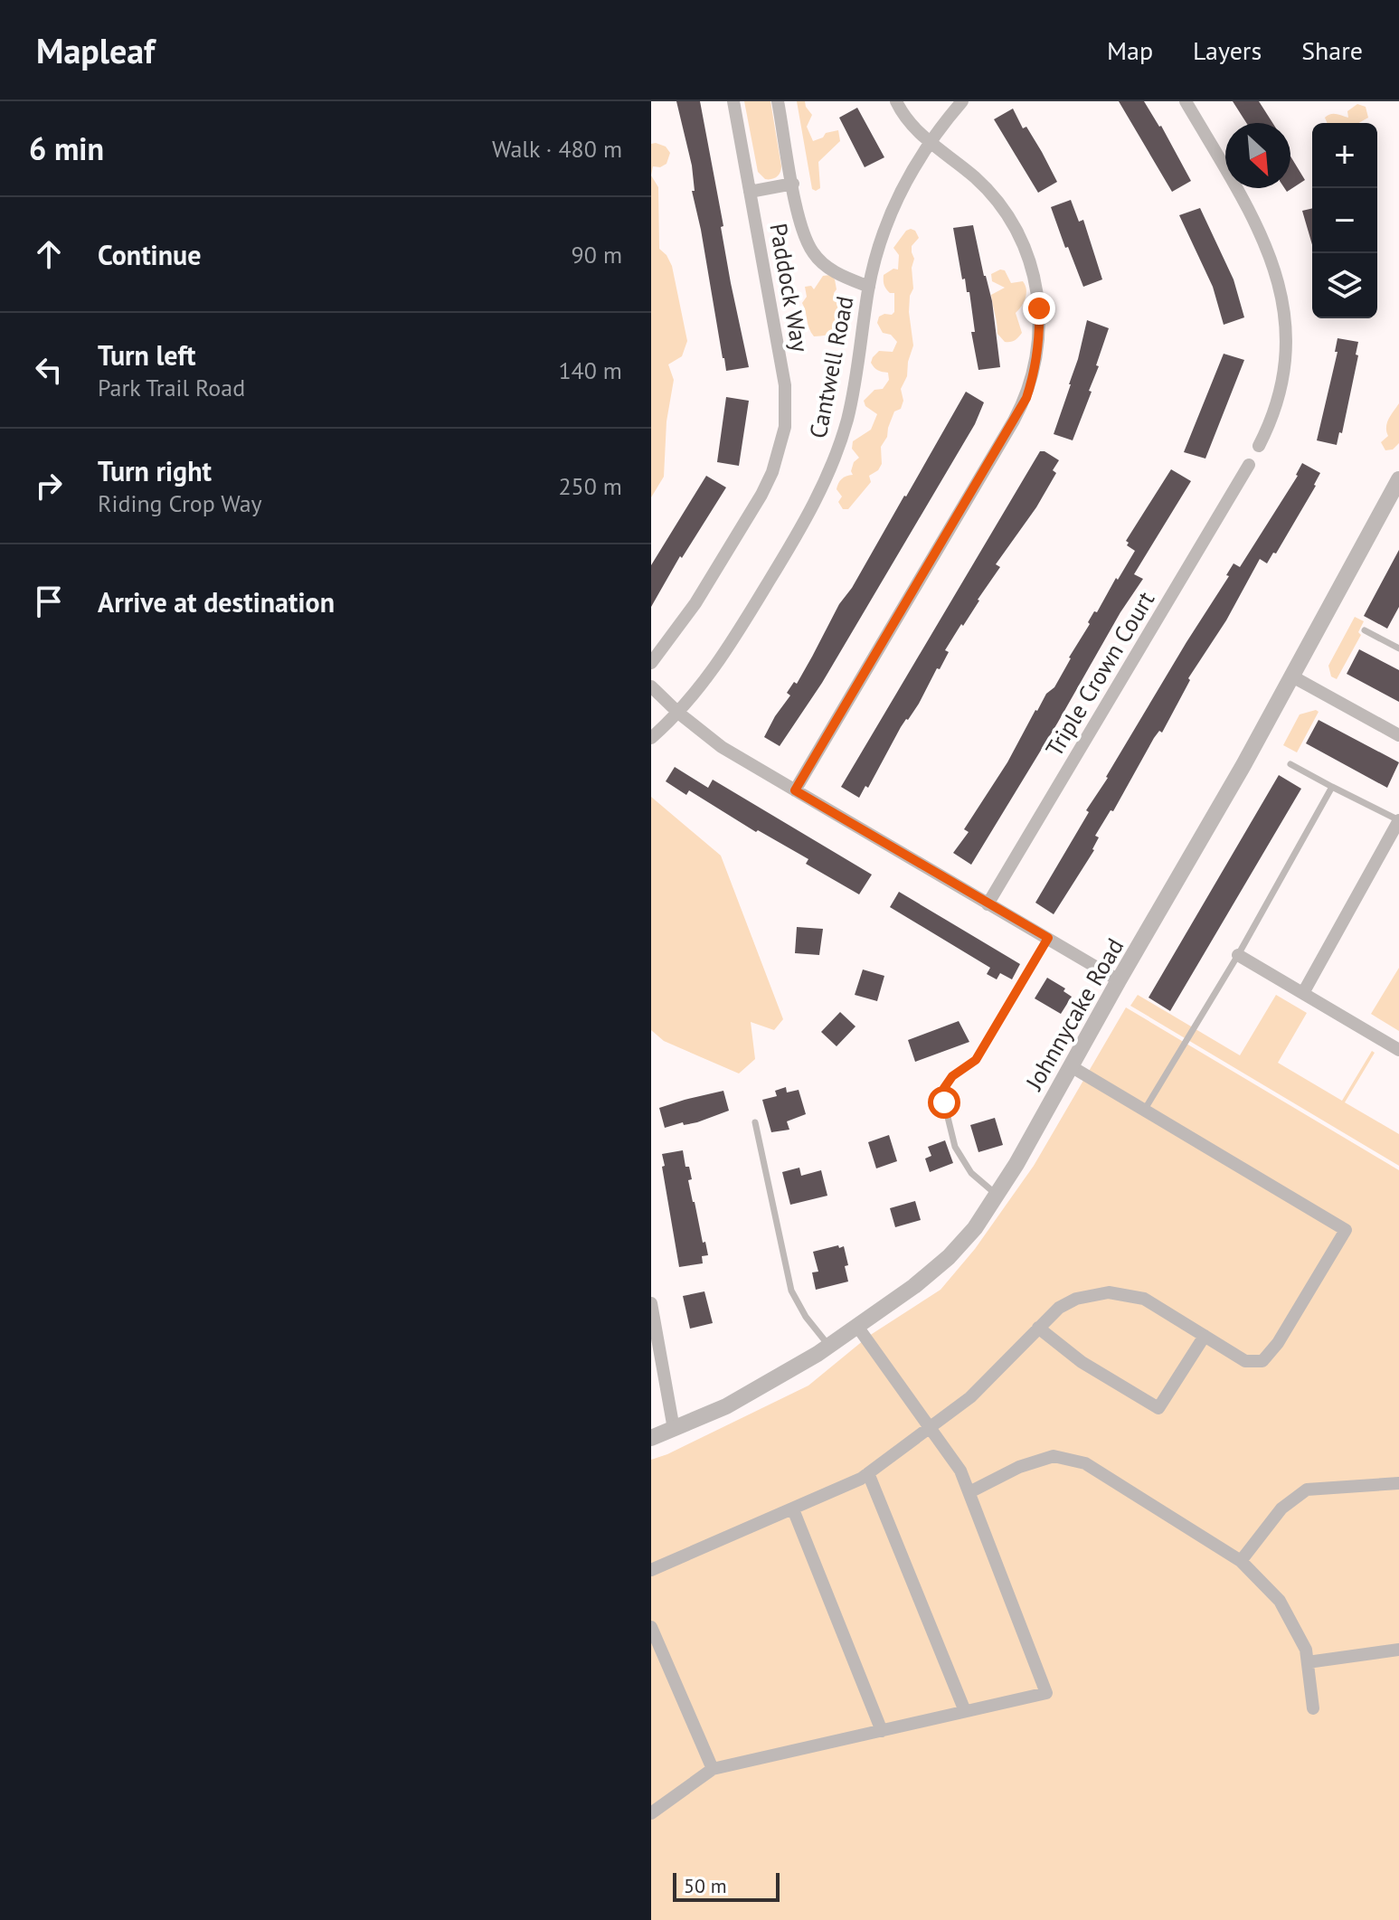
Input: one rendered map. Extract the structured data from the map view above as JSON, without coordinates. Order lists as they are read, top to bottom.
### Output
{
  "streets": {
    "street": [
      "Paddock Way",
      "Cantwell Road",
      "Triple Crown Court",
      "Johnnycake Road"
    ]
  },
  "scale_bar": "50 m",
  "north": "bottom right",
  "page": {
    "header": "Mapleaf",
    "nav": ["Map", "Layers", "Share"],
    "heading": ["6 min", "Walk · 480 m"],
    "map_buttons": ["+", "−"],
    "list": [
      ["Continue", "90 m"],
      ["Turn left", "Park Trail Road", "140 m"],
      ["Turn right", "Riding Crop Way", "250 m"],
      "Arrive at destination"
    ],
    "scale": "50 m"
  }
}
